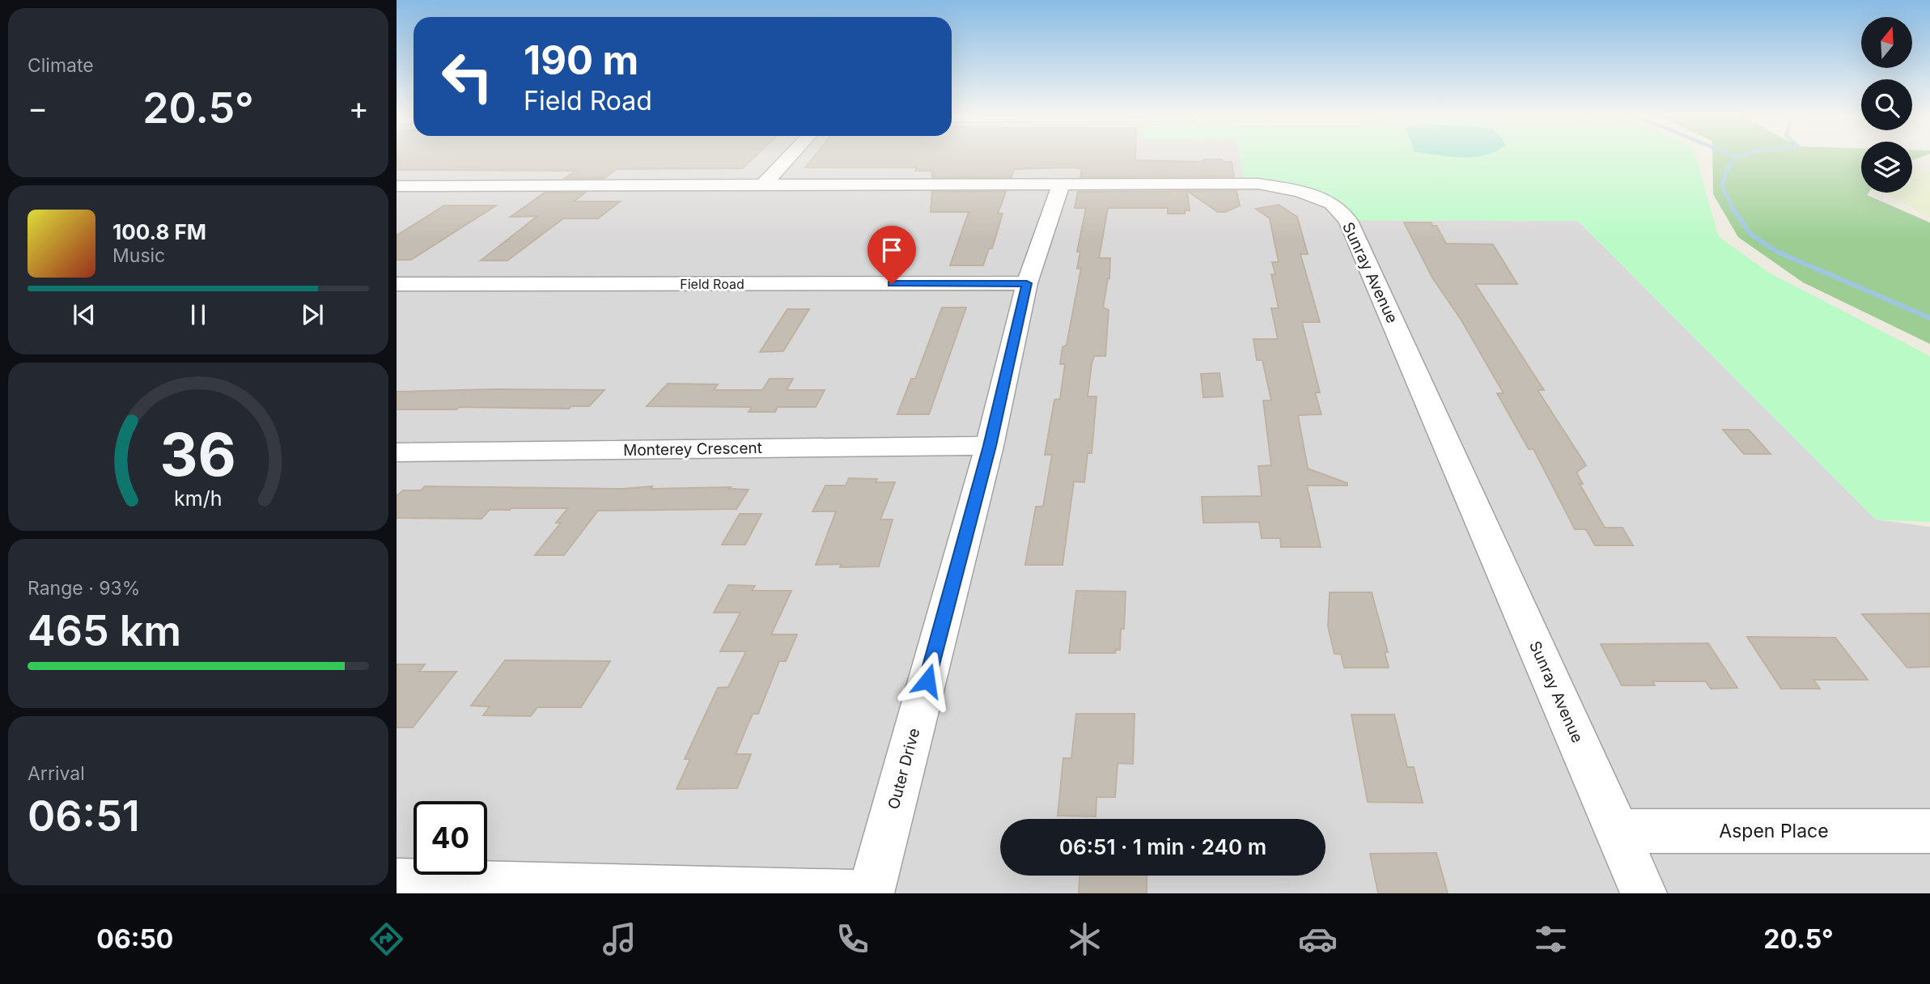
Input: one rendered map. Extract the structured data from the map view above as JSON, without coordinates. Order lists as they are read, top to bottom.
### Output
{
  "streets": {
    "street": [
      "Sunray Avenue",
      "Field Road",
      "Monterey Crescent",
      "Outer Drive",
      "Aspen Place"
    ]
  },
  "crossings": [
    ["Sunray Avenue", "Outer Drive"],
    ["Sunray Avenue", "Aspen Place"],
    ["Field Road", "Outer Drive"],
    ["Monterey Crescent", "Outer Drive"]
  ],
  "north": "top",
  "page": {
    "tile": [
      "Climate",
      ["Range · 93%", "465 km"],
      ["Arrival", "06:51"]
    ],
    "turn": ["190 m", "Field Road"],
    "heat": ["−", "20.5°", "+"],
    "song": ["100.8 FM", "Music"],
    "limit": "40",
    "trip": "06:51 · 1 min · 240 m",
    "tabs": ["06:50", "20.5°"],
    "gauge": ["36", "km/h"]
  }
}
